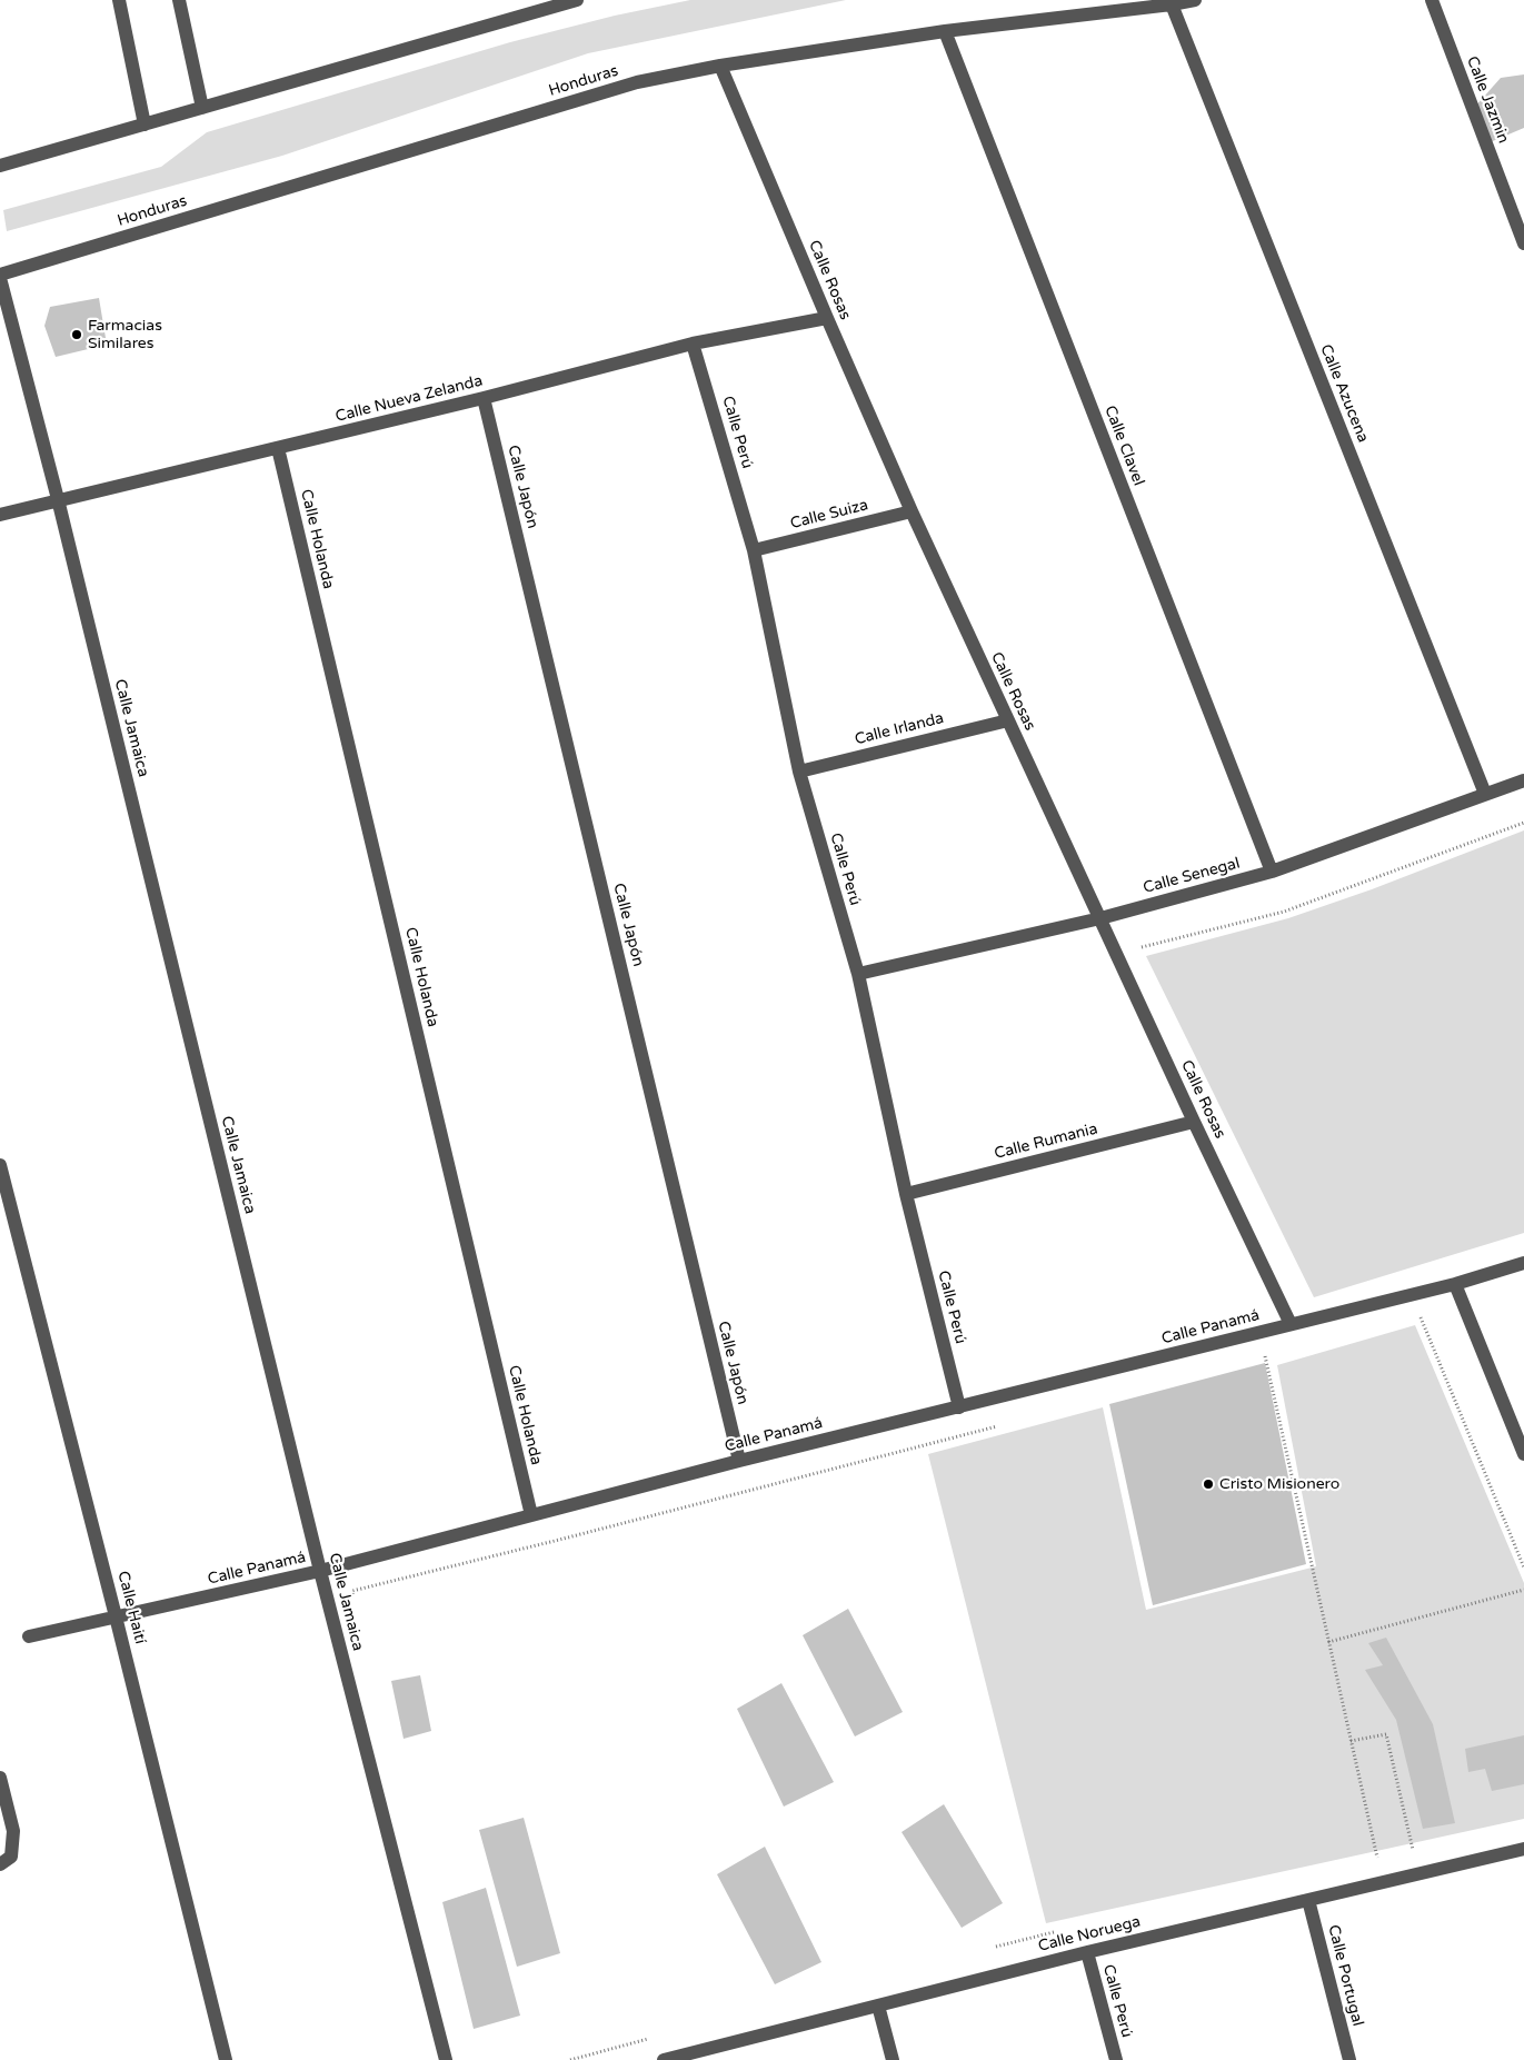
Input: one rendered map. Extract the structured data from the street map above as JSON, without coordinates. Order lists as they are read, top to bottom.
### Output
{
  "streets": {
    "street": [
      "Honduras",
      "Calle Jazmin",
      "Calle Rosas",
      "Calle Azucena",
      "Calle Nueva Zelanda",
      "Calle Perú",
      "Calle Clavel",
      "Calle Japón",
      "Calle Suiza",
      "Calle Holanda",
      "Calle Jamaica",
      "Calle Irlanda",
      "Calle Senegal",
      "Calle Rumania",
      "Calle Panamá",
      "Calle Haití",
      "Calle Noruega",
      "Calle Portugal"
    ]
  },
  "crossings": [
    ["Honduras", "Calle Rosas"],
    ["Honduras", "Calle Azucena"],
    ["Honduras", "Calle Clavel"],
    ["Honduras", "Calle Jamaica"],
    ["Calle Rosas", "Calle Nueva Zelanda"],
    ["Calle Rosas", "Calle Suiza"],
    ["Calle Rosas", "Calle Irlanda"],
    ["Calle Rosas", "Calle Senegal"],
    ["Calle Rosas", "Calle Rumania"],
    ["Calle Rosas", "Calle Panamá"],
    ["Calle Azucena", "Calle Senegal"],
    ["Calle Nueva Zelanda", "Calle Perú"],
    ["Calle Nueva Zelanda", "Calle Japón"],
    ["Calle Nueva Zelanda", "Calle Holanda"],
    ["Calle Nueva Zelanda", "Calle Jamaica"],
    ["Calle Perú", "Calle Suiza"],
    ["Calle Perú", "Calle Irlanda"],
    ["Calle Perú", "Calle Senegal"],
    ["Calle Perú", "Calle Rumania"],
    ["Calle Perú", "Calle Panamá"],
    ["Calle Perú", "Calle Noruega"],
    ["Calle Clavel", "Calle Senegal"],
    ["Calle Japón", "Calle Panamá"],
    ["Calle Holanda", "Calle Panamá"],
    ["Calle Jamaica", "Calle Panamá"],
    ["Calle Panamá", "Calle Haití"],
    ["Calle Noruega", "Calle Portugal"]
  ],
  "places": ["Farmacias Similares", "Cristo Misionero"]
}
